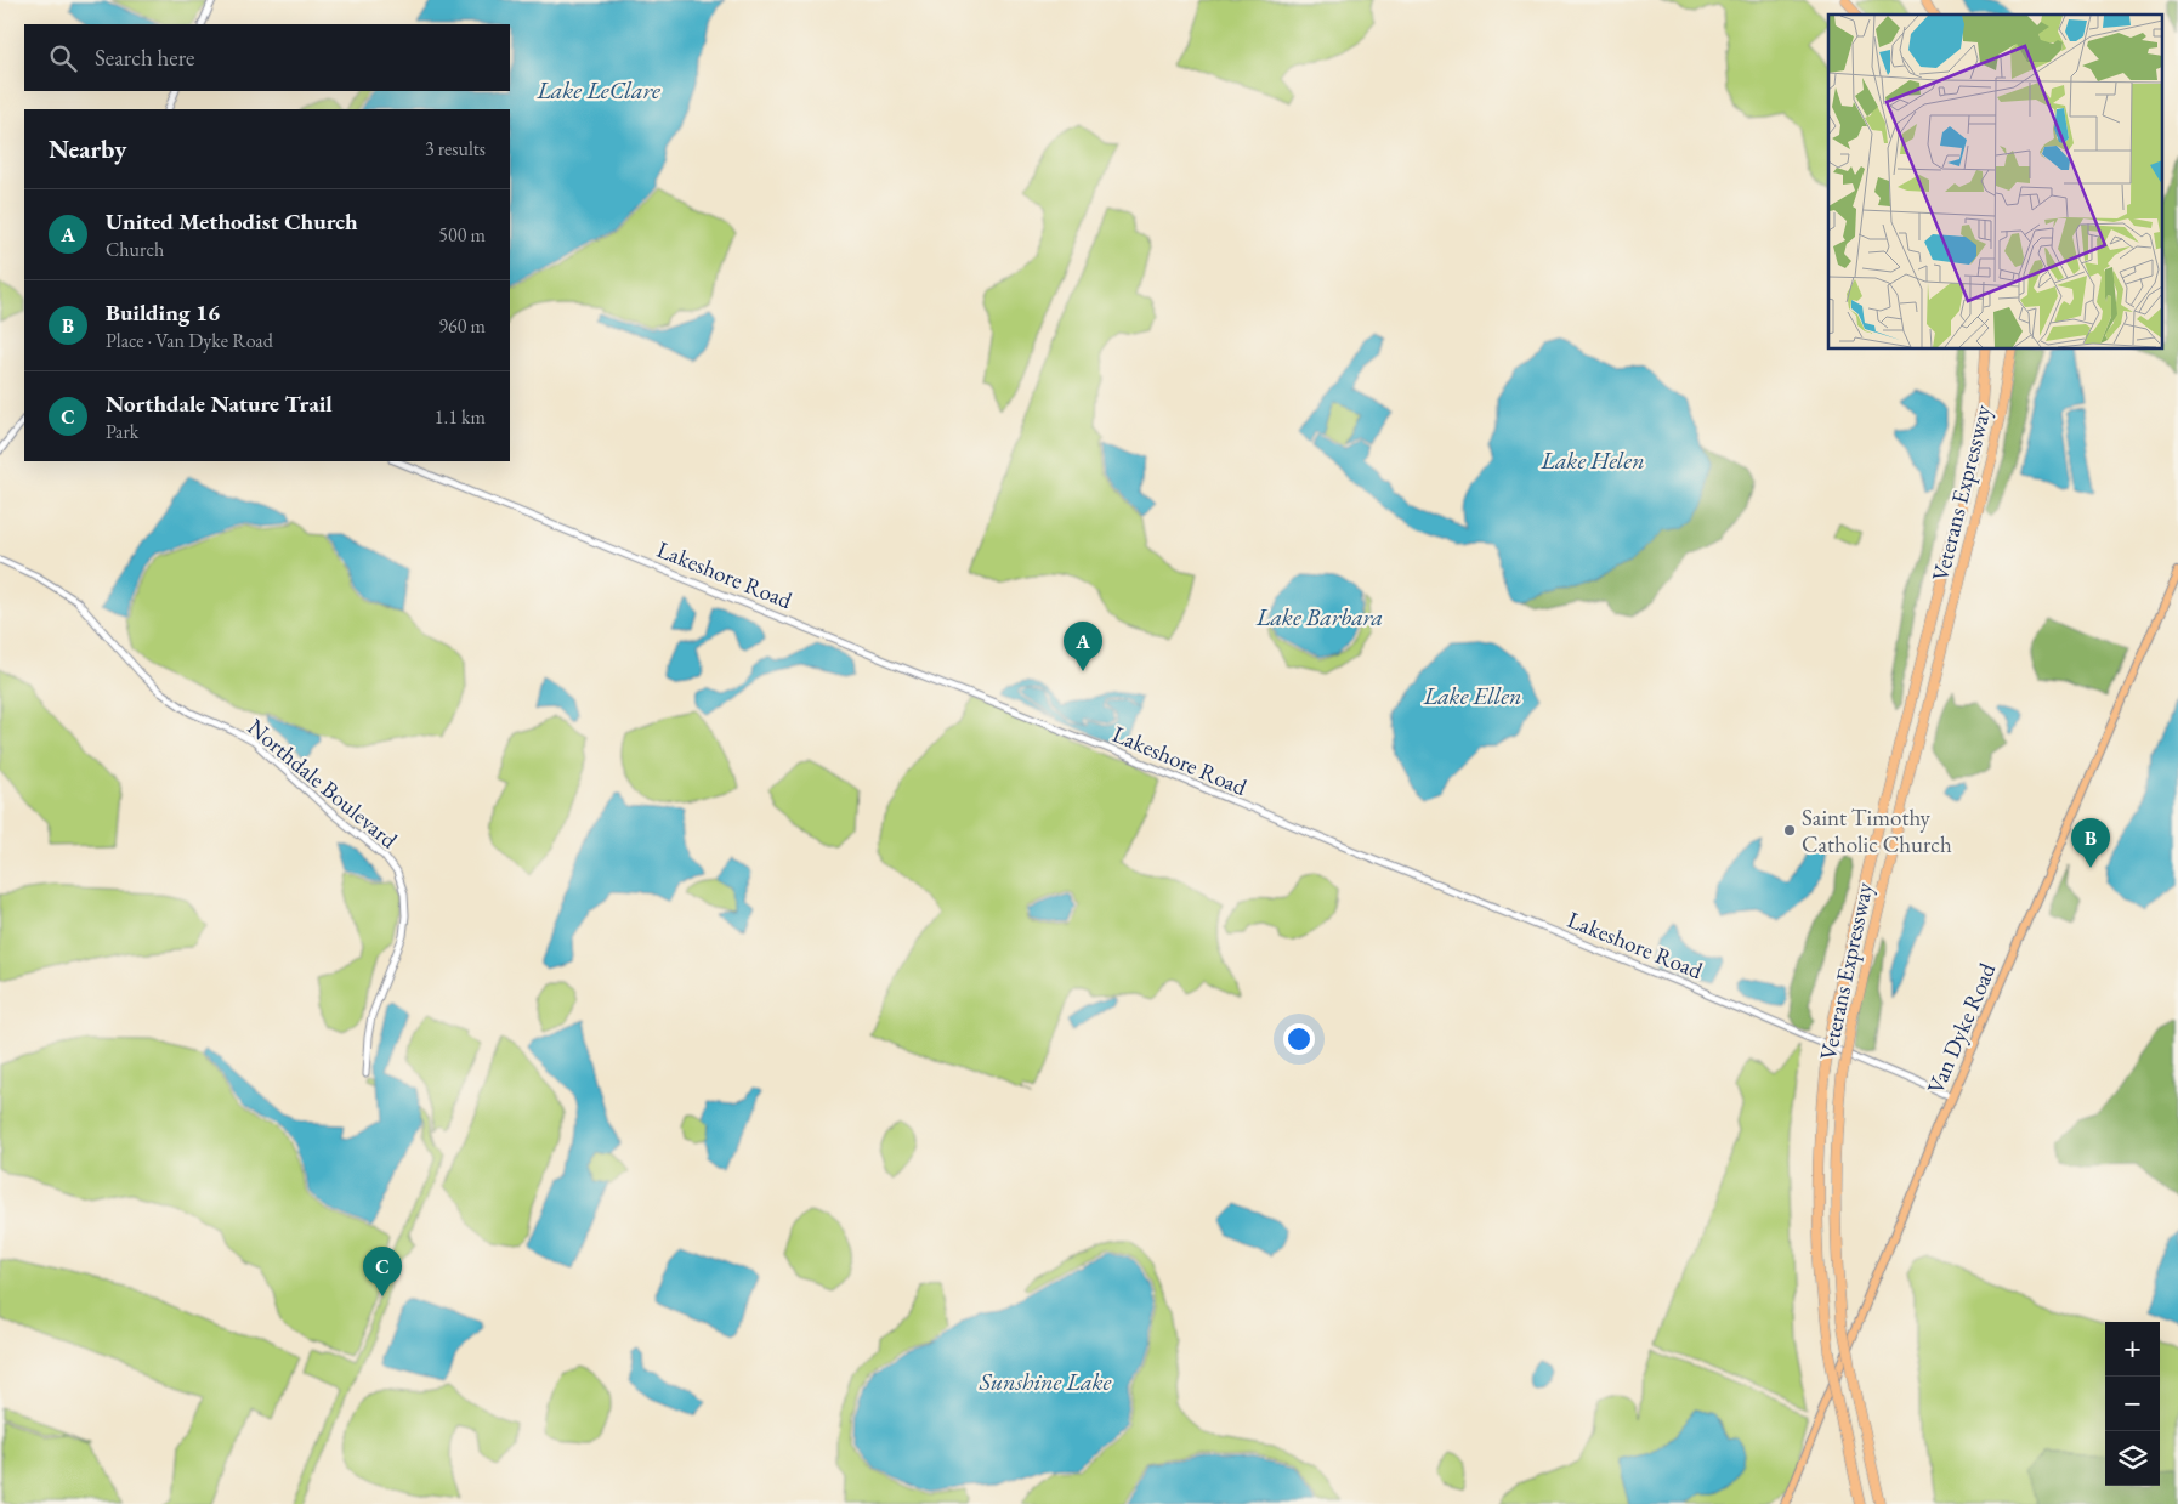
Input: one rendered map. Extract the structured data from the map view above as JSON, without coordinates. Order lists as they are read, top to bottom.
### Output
{
  "streets": {
    "highway": ["Veterans Expressway"],
    "main road": ["Van Dyke Road"],
    "street": ["Lakeshore Road", "Northdale Boulevard"]
  },
  "crossings": [
    ["Lakeshore Road", "Van Dyke Road"]
  ],
  "water": [
    "Lake LeClare",
    "Lake Helen",
    "Lake Barbara",
    "Lake Ellen",
    "Sunshine Lake"
  ],
  "places": ["Saint Timothy Catholic Church"],
  "page": {
    "search": "Search here",
    "heading": ["Nearby", "3 results"],
    "list": [
      {
        "mark": "A",
        "name": "United Methodist Church",
        "note": "Church",
        "value": "500 m"
      },
      {
        "mark": "B",
        "name": "Building 16",
        "note": "Place · Van Dyke Road",
        "value": "960 m"
      },
      {
        "mark": "C",
        "name": "Northdale Nature Trail",
        "note": "Park",
        "value": "1.1 km"
      }
    ],
    "pins": ["A", "B", "C"],
    "map_buttons": ["+", "−"]
  }
}
